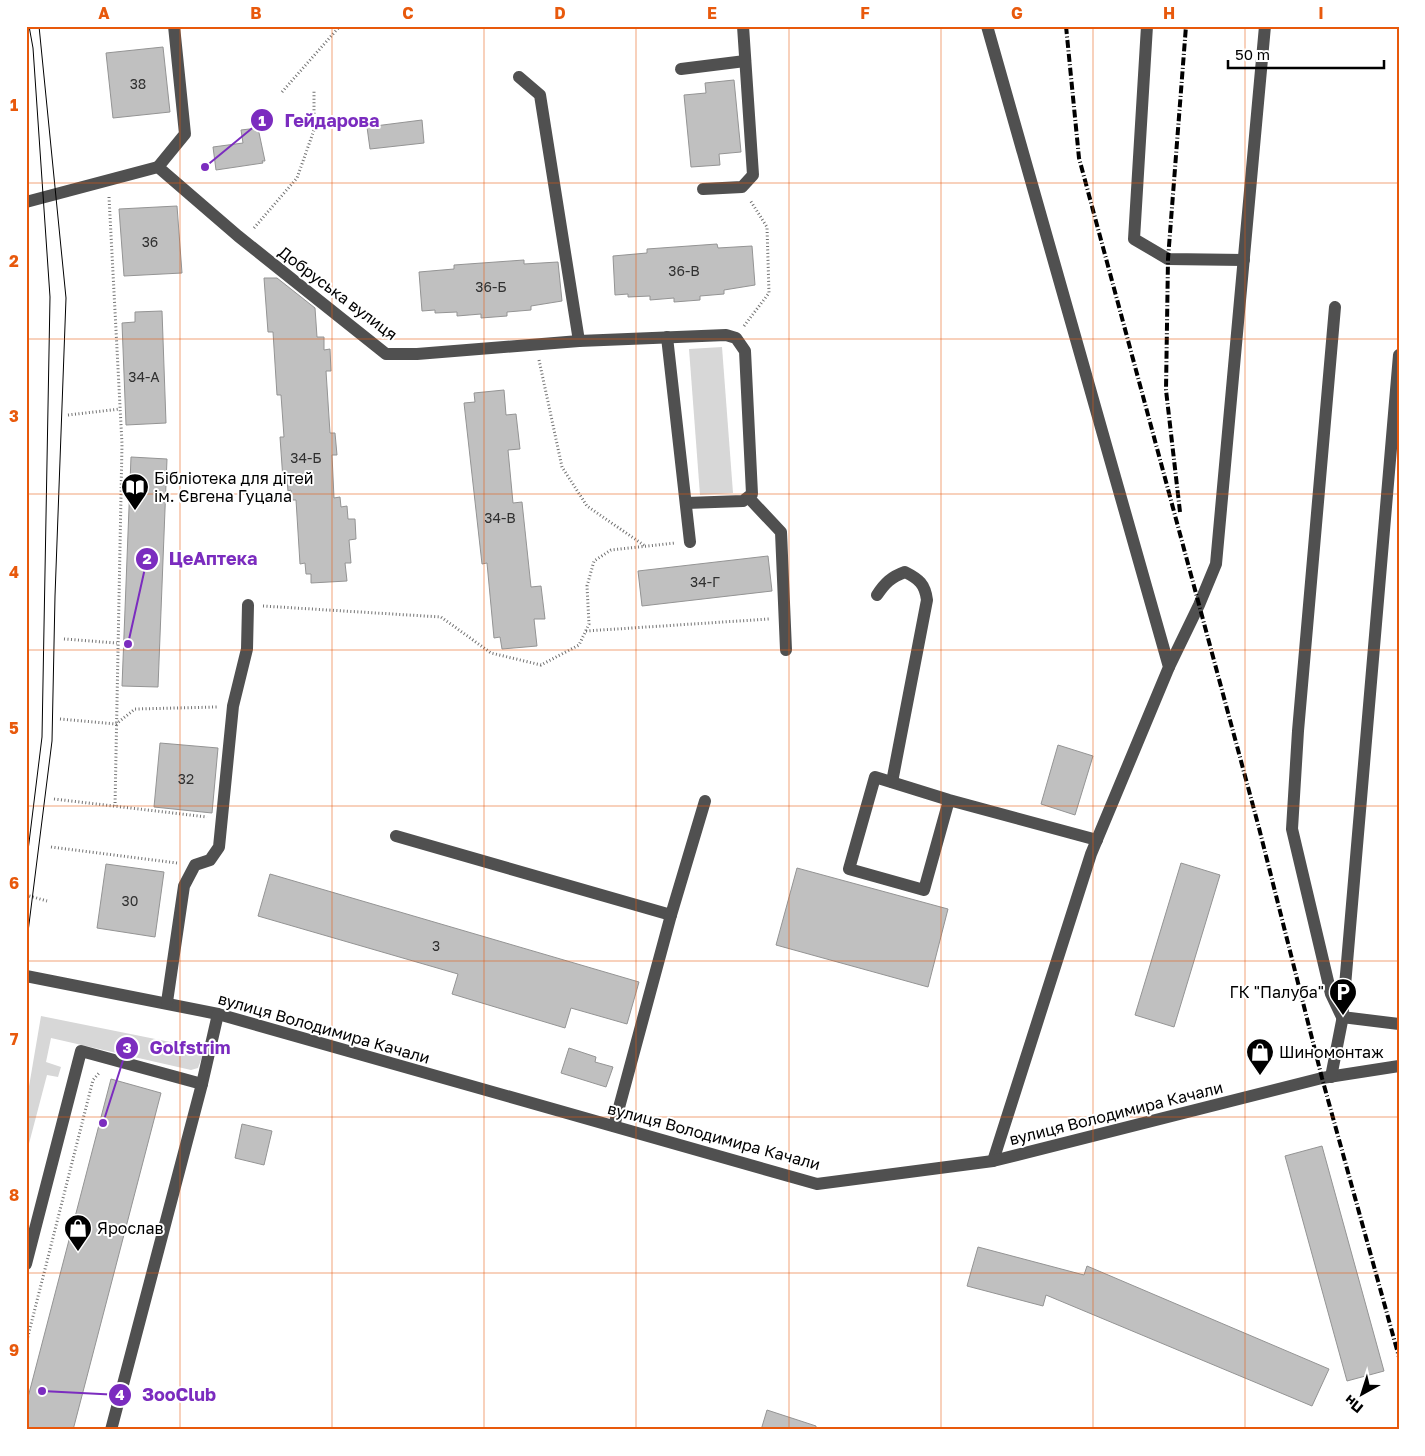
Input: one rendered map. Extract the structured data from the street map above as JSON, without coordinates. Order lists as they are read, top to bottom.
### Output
{
  "streets": {
    "street": ["Добруська вулиця", "вулиця Володимира Качали"]
  },
  "places": {
    "other": [
      "Гейдарова",
      "ЦеАптека",
      "Golfstrim",
      "ЗооClub"
    ],
    "library": ["Бібліотека для дітей ім. Євгена Гуцала"],
    "parking": ["ГК \"Палуба\""],
    "shop": ["Шиномонтаж", "Ярослав"]
  },
  "house_numbers": [
    "38",
    "36",
    "36-В",
    "36-Б",
    "34-А",
    "34-Б",
    "34-В",
    "34-Г",
    "32",
    "30",
    "3"
  ],
  "scale_bar": "50 m",
  "north": "bottom left",
  "grid": {
    "columns": [
      "A",
      "B",
      "C",
      "D",
      "E",
      "F",
      "G",
      "H",
      "I"
    ],
    "rows": [
      "1",
      "2",
      "3",
      "4",
      "5",
      "6",
      "7",
      "8",
      "9"
    ]
  }
}
